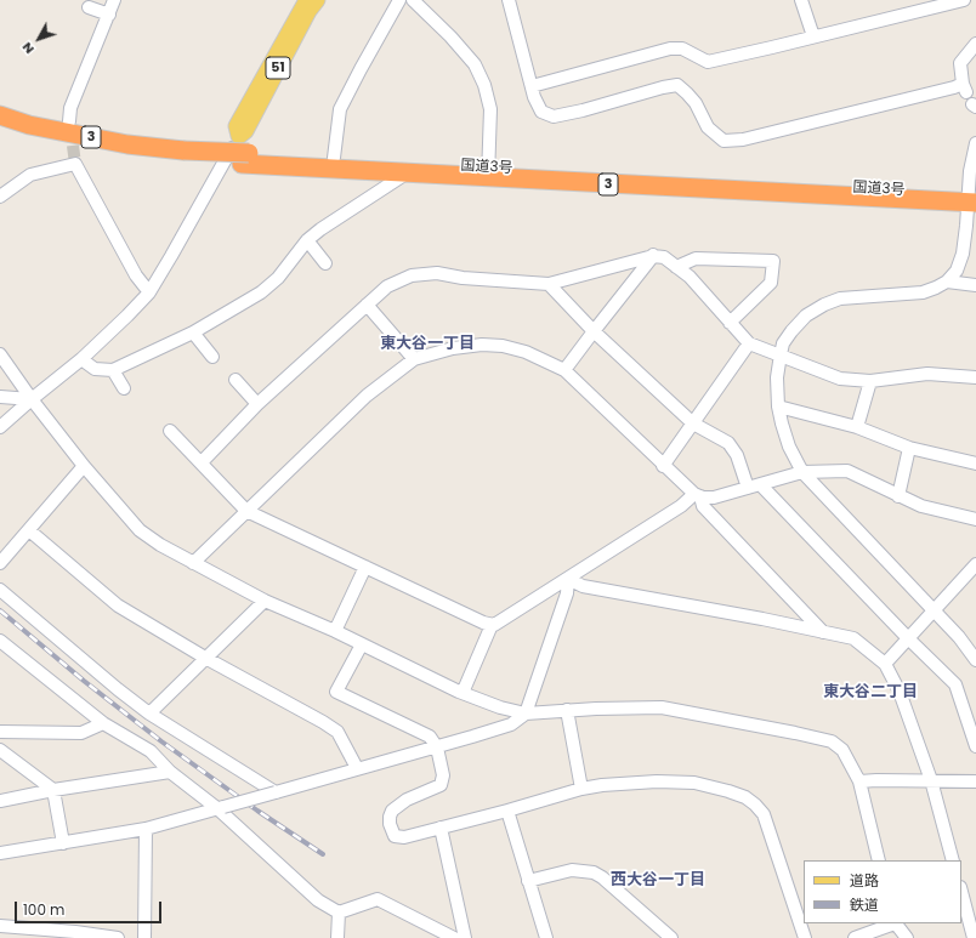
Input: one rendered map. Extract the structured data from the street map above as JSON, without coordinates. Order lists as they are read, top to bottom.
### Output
{
  "streets": {
    "highway": ["3", "国道3号"],
    "main road": ["51"]
  },
  "districts": ["東大谷一丁目", "東大谷二丁目", "西大谷一丁目"],
  "legend": ["道路", "鉄道"],
  "scale_bar": "100 m",
  "north": "bottom left"
}
